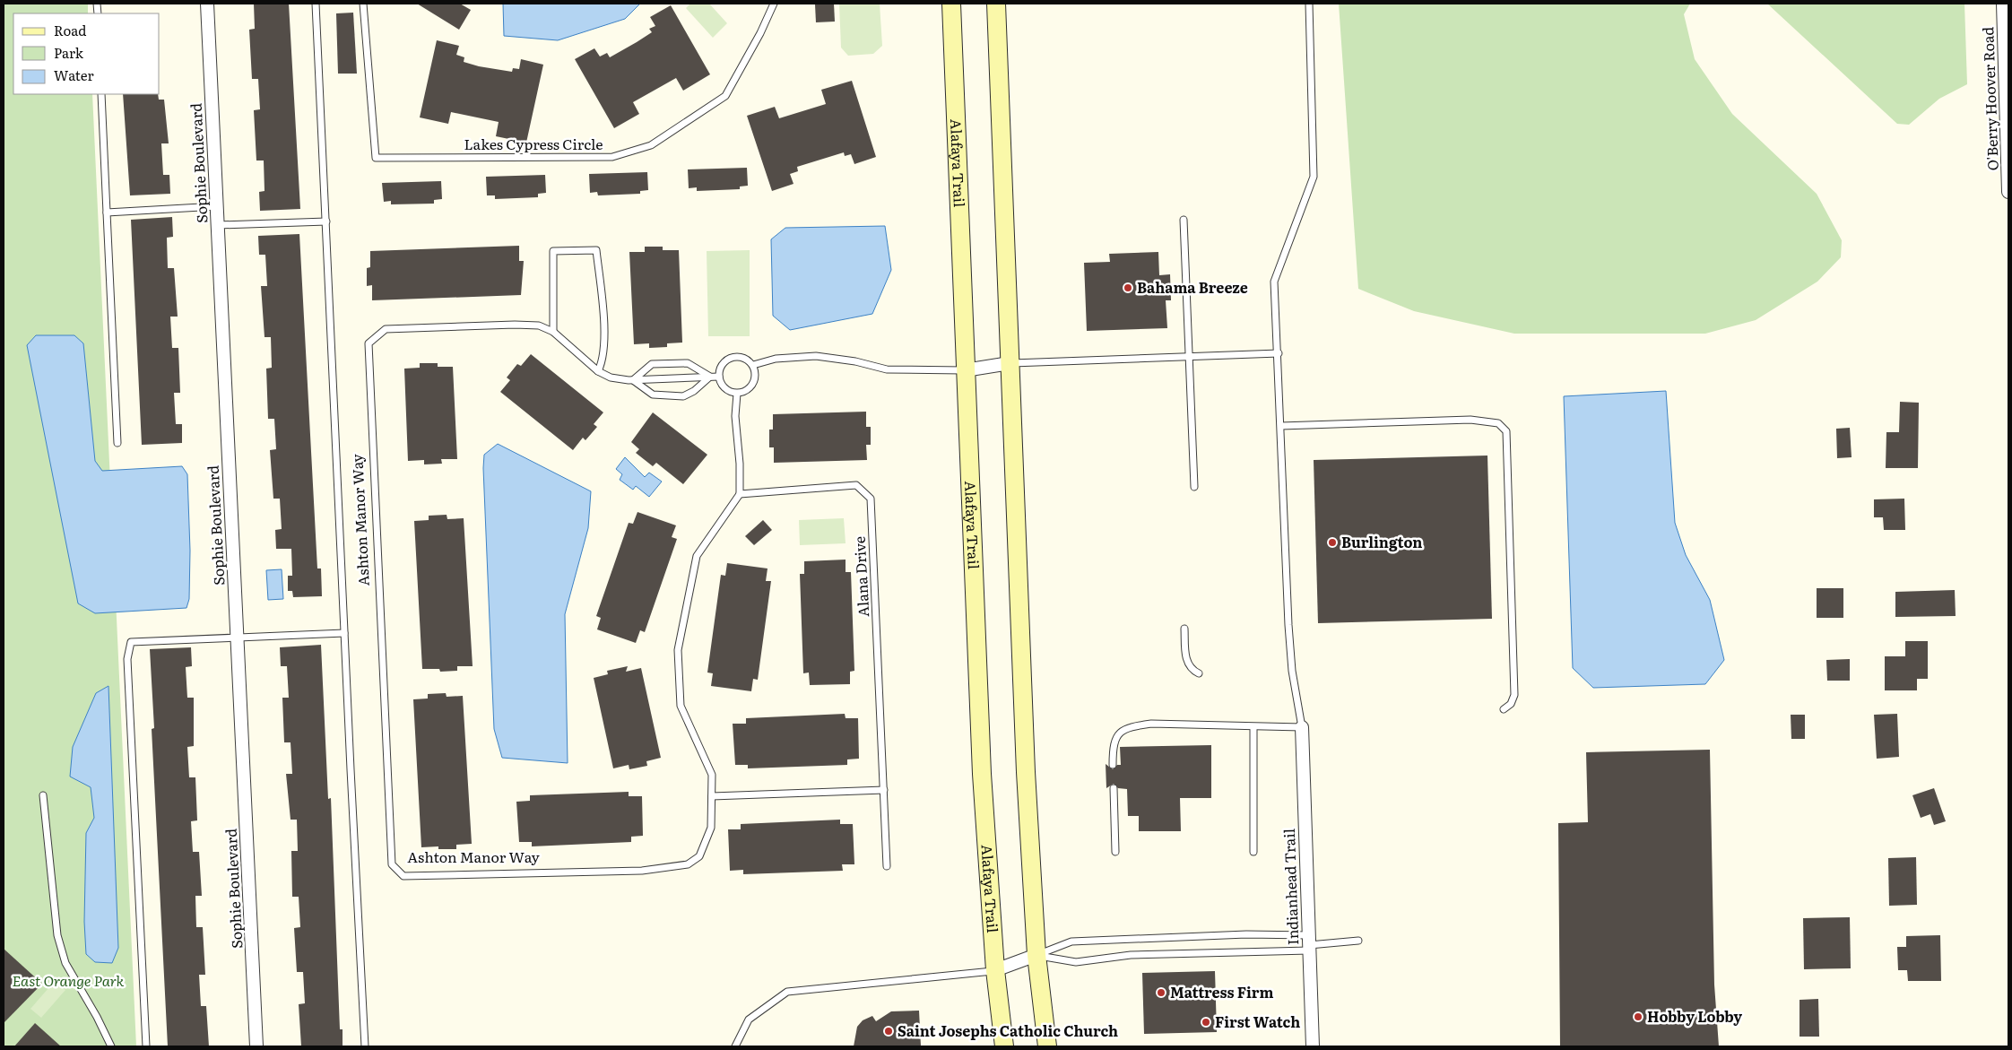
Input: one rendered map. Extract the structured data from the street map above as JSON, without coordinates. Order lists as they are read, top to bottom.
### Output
{
  "streets": {
    "main road": ["Alafaya Trail"],
    "street": ["O'Berry Hoover Road", "Sophie Boulevard", "Indianhead Trail"],
    "lane": ["Lakes Cypress Circle", "Ashton Manor Way", "Alana Drive"]
  },
  "crossings": [
    ["Ashton Manor Way", "Alana Drive"]
  ],
  "parks": ["East Orange Park"],
  "places": [
    "Bahama Breeze",
    "Burlington",
    "Mattress Firm",
    "Hobby Lobby",
    "First Watch",
    "Saint Josephs Catholic Church"
  ],
  "legend": ["Road", "Park", "Water"]
}
